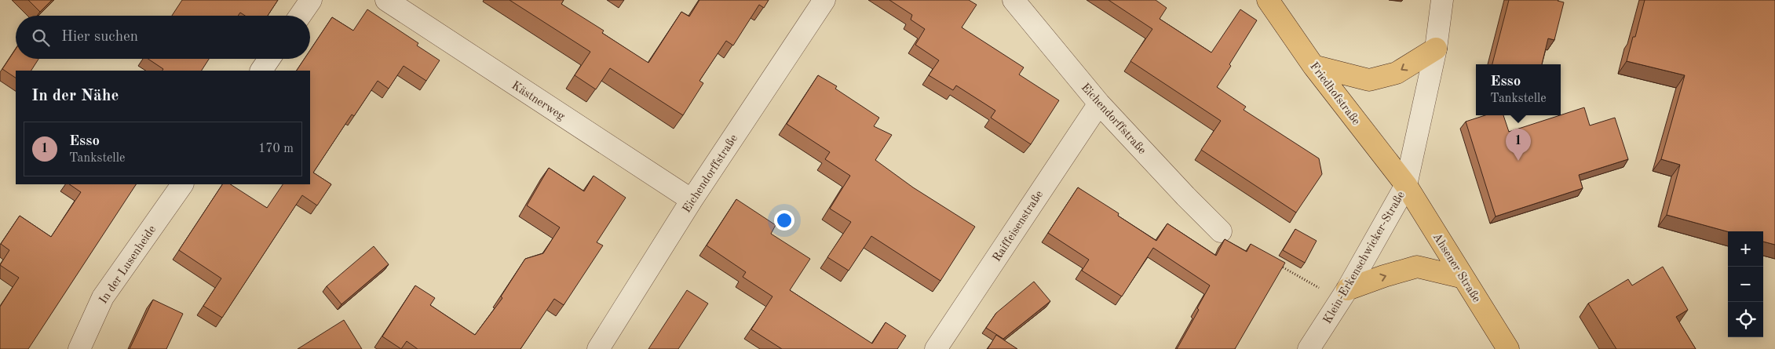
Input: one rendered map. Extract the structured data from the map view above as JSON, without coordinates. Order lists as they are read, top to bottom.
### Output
{
  "streets": {
    "main road": ["Friedhofstraße", "Ahsener Straße"],
    "street": [
      "Kästnerweg",
      "Eichendorffstraße",
      "Raiffeisenstraße",
      "Klein-Erkenschwicker-Straße",
      "In der Lusenheide"
    ]
  },
  "crossings": [
    ["Friedhofstraße", "Klein-Erkenschwicker-Straße"],
    ["Friedhofstraße", "Ahsener Straße"],
    ["Kästnerweg", "Eichendorffstraße"],
    ["Eichendorffstraße", "Raiffeisenstraße"],
    ["Klein-Erkenschwicker-Straße", "Ahsener Straße"]
  ],
  "page": {
    "search": "Hier suchen",
    "popup": ["Esso", "Tankstelle"],
    "heading": "In der Nähe",
    "list": [
      {
        "mark": "1",
        "name": "Esso",
        "note": "Tankstelle",
        "value": "170 m"
      }
    ],
    "pins": "1",
    "map_buttons": ["+", "−"]
  }
}
